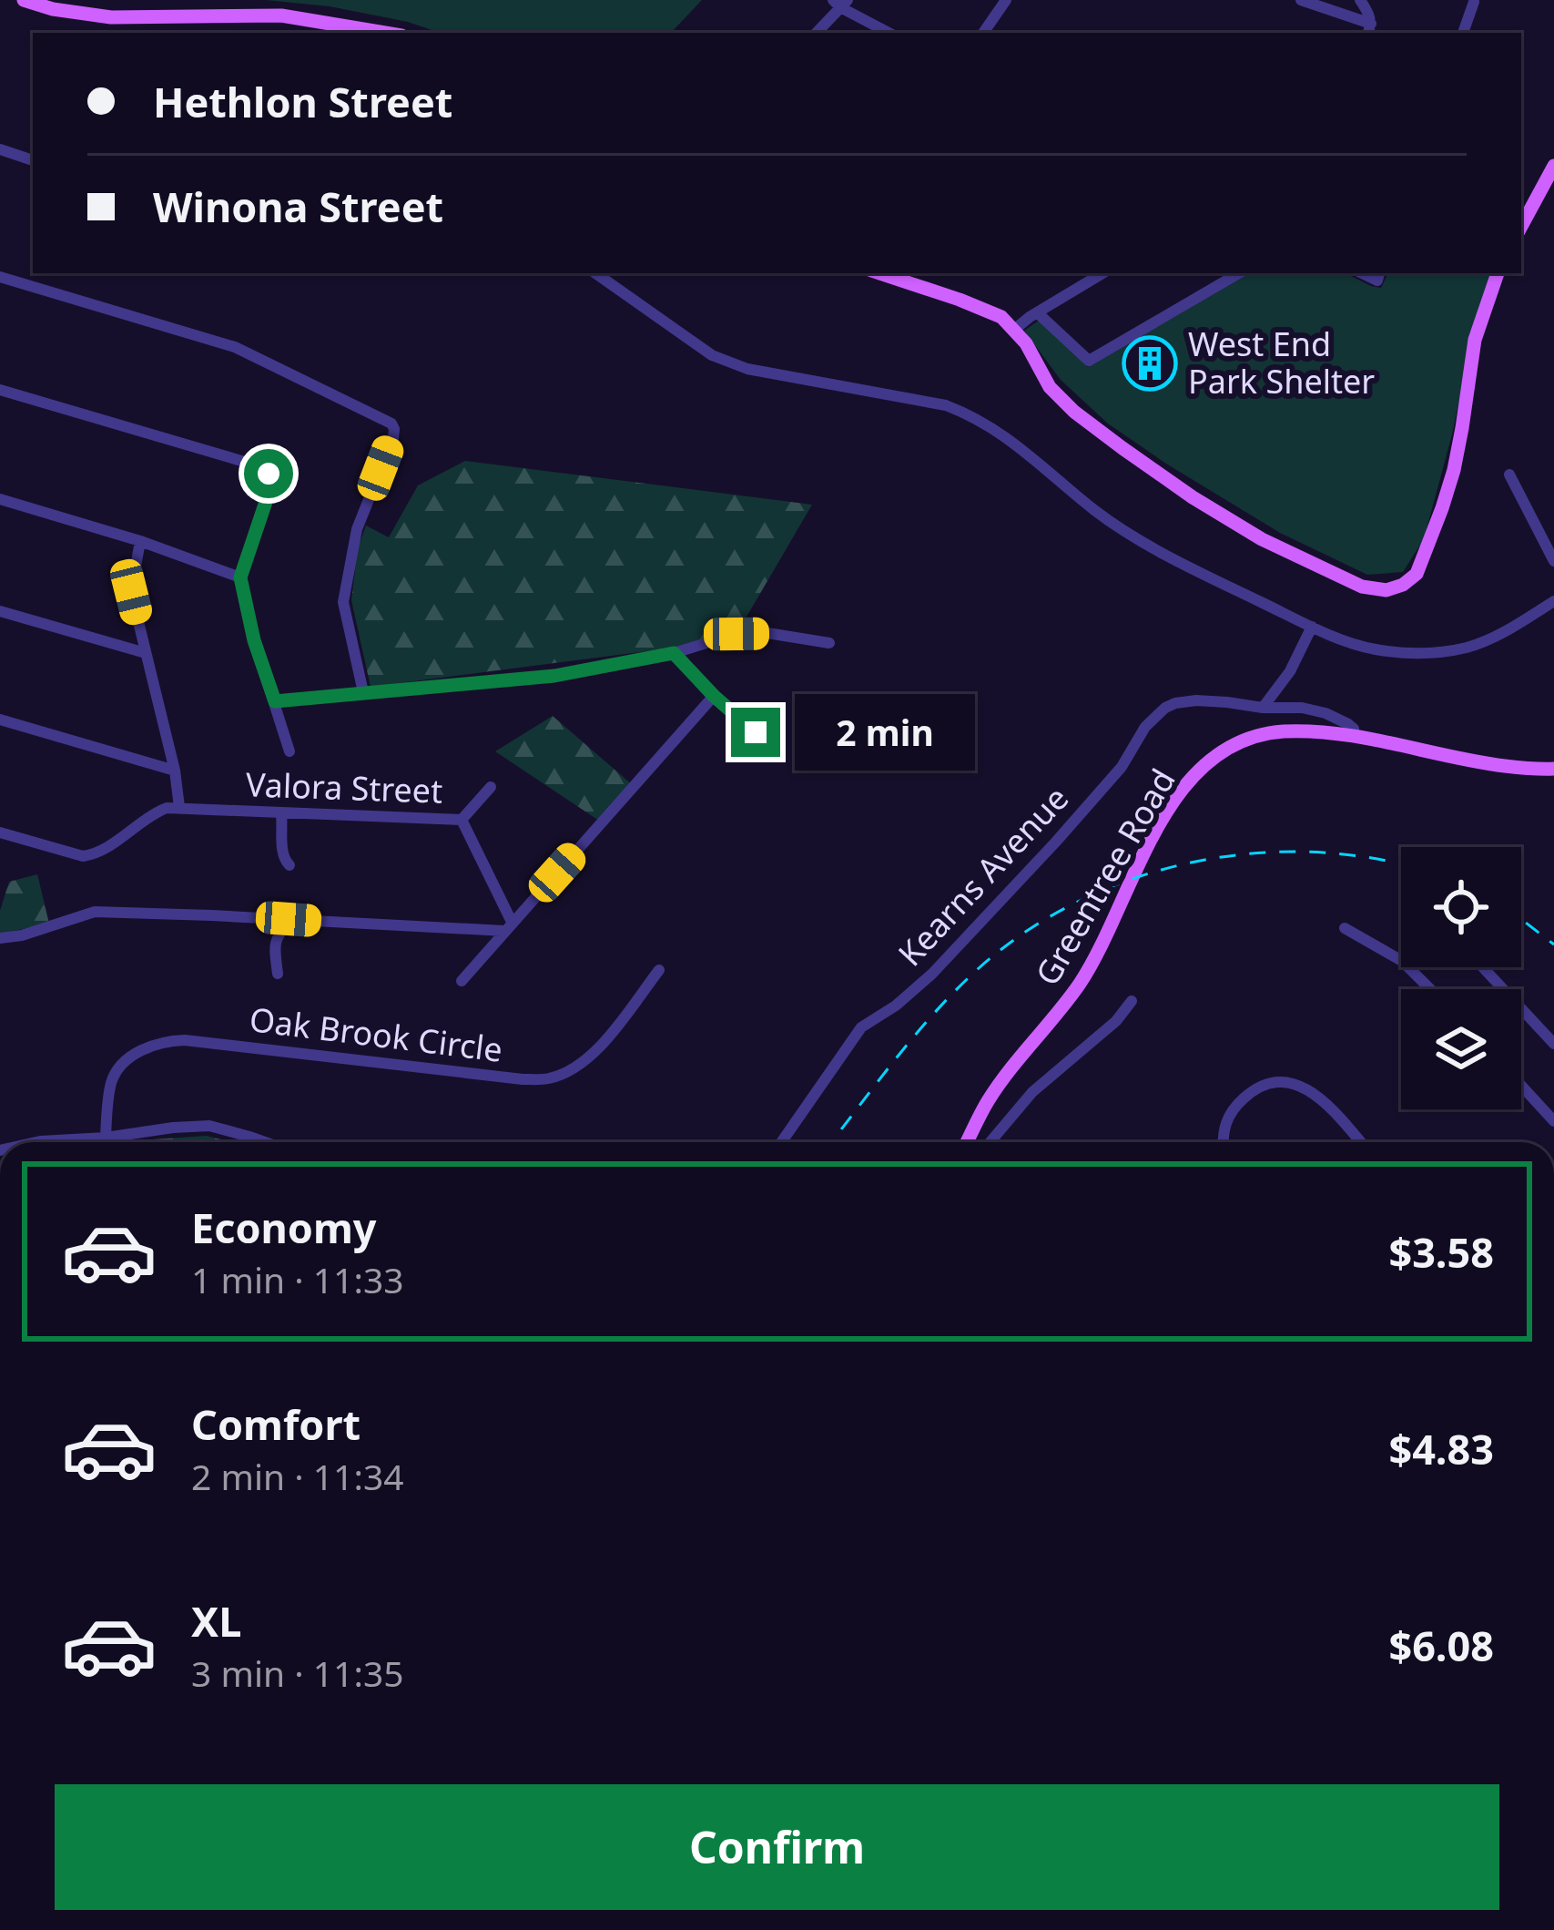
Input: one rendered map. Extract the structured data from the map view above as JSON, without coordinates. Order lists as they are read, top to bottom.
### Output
{
  "streets": {
    "main road": ["Greentree Road"],
    "street": ["Valora Street", "Kearns Avenue", "Oak Brook Circle"]
  },
  "crossings": [
    ["Kearns Avenue", "Greentree Road"]
  ],
  "places": {
    "building": ["West End Park Shelter"]
  },
  "page": {
    "banner": ["Hethlon Street", "Winona Street"],
    "bubble": "2 min",
    "list": [
      {
        "name": "Economy",
        "note": "1 min · 11:33",
        "value": "$3.58"
      },
      {
        "name": "Comfort",
        "note": "2 min · 11:34",
        "value": "$4.83"
      },
      {
        "name": "XL",
        "note": "3 min · 11:35",
        "value": "$6.08"
      }
    ],
    "buttons": "Confirm"
  }
}
